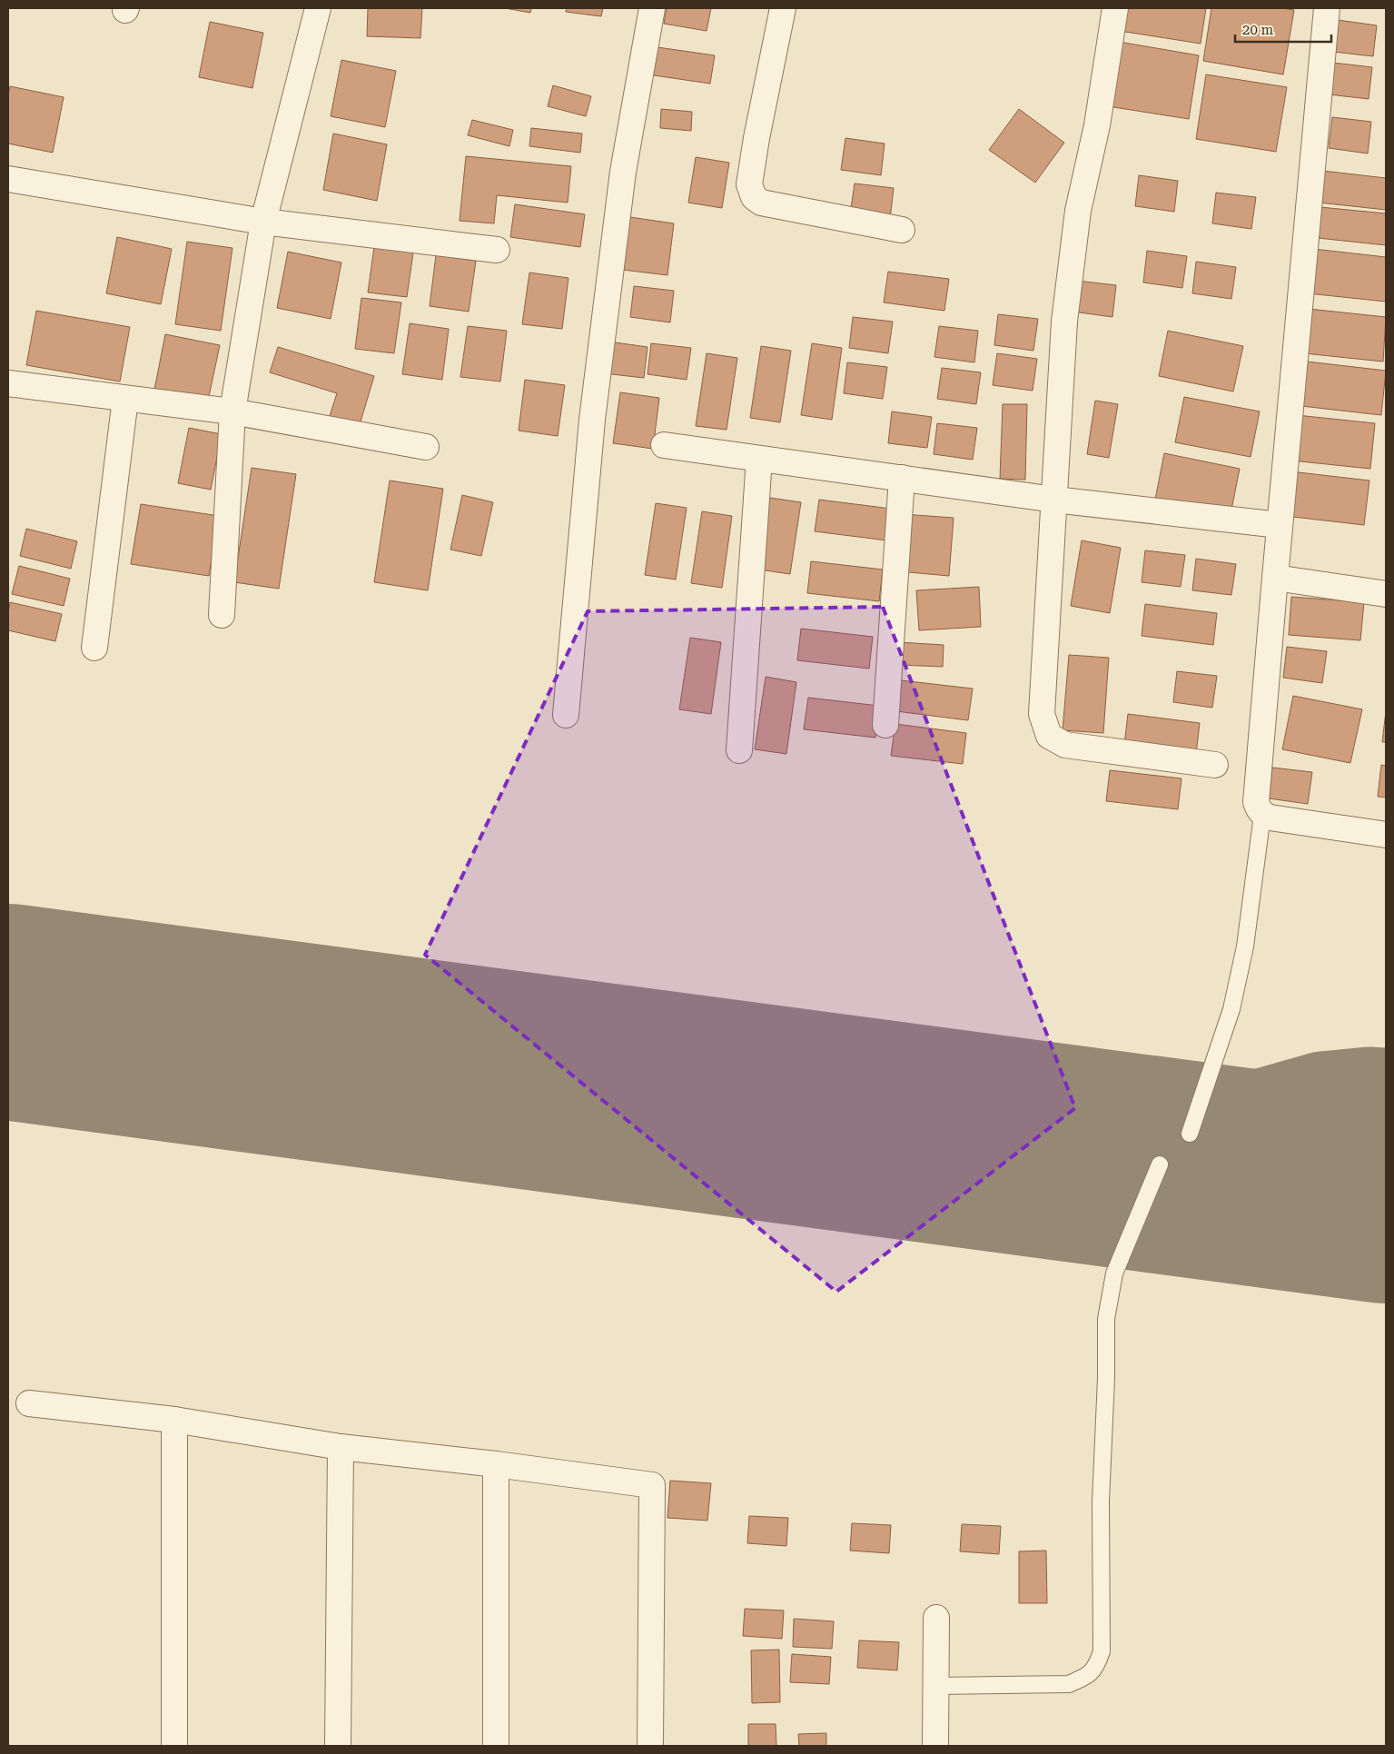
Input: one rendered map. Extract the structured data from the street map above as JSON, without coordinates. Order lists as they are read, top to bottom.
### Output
{
  "scale_bar": "20 m"
}
